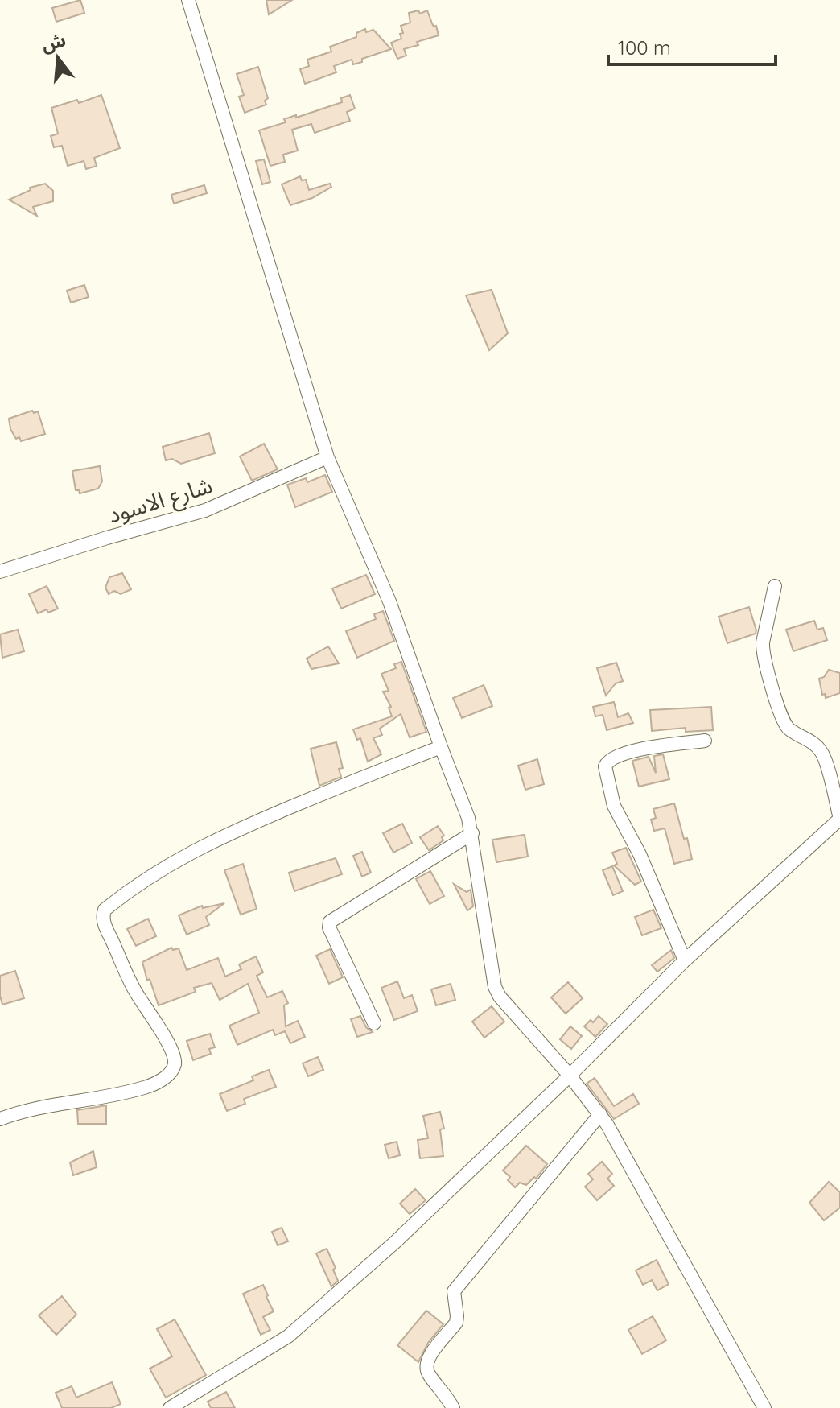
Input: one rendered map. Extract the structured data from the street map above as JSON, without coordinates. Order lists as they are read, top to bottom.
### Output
{
  "streets": {
    "street": ["شارع الاسود"]
  },
  "scale_bar": "100 m",
  "north": "top"
}
